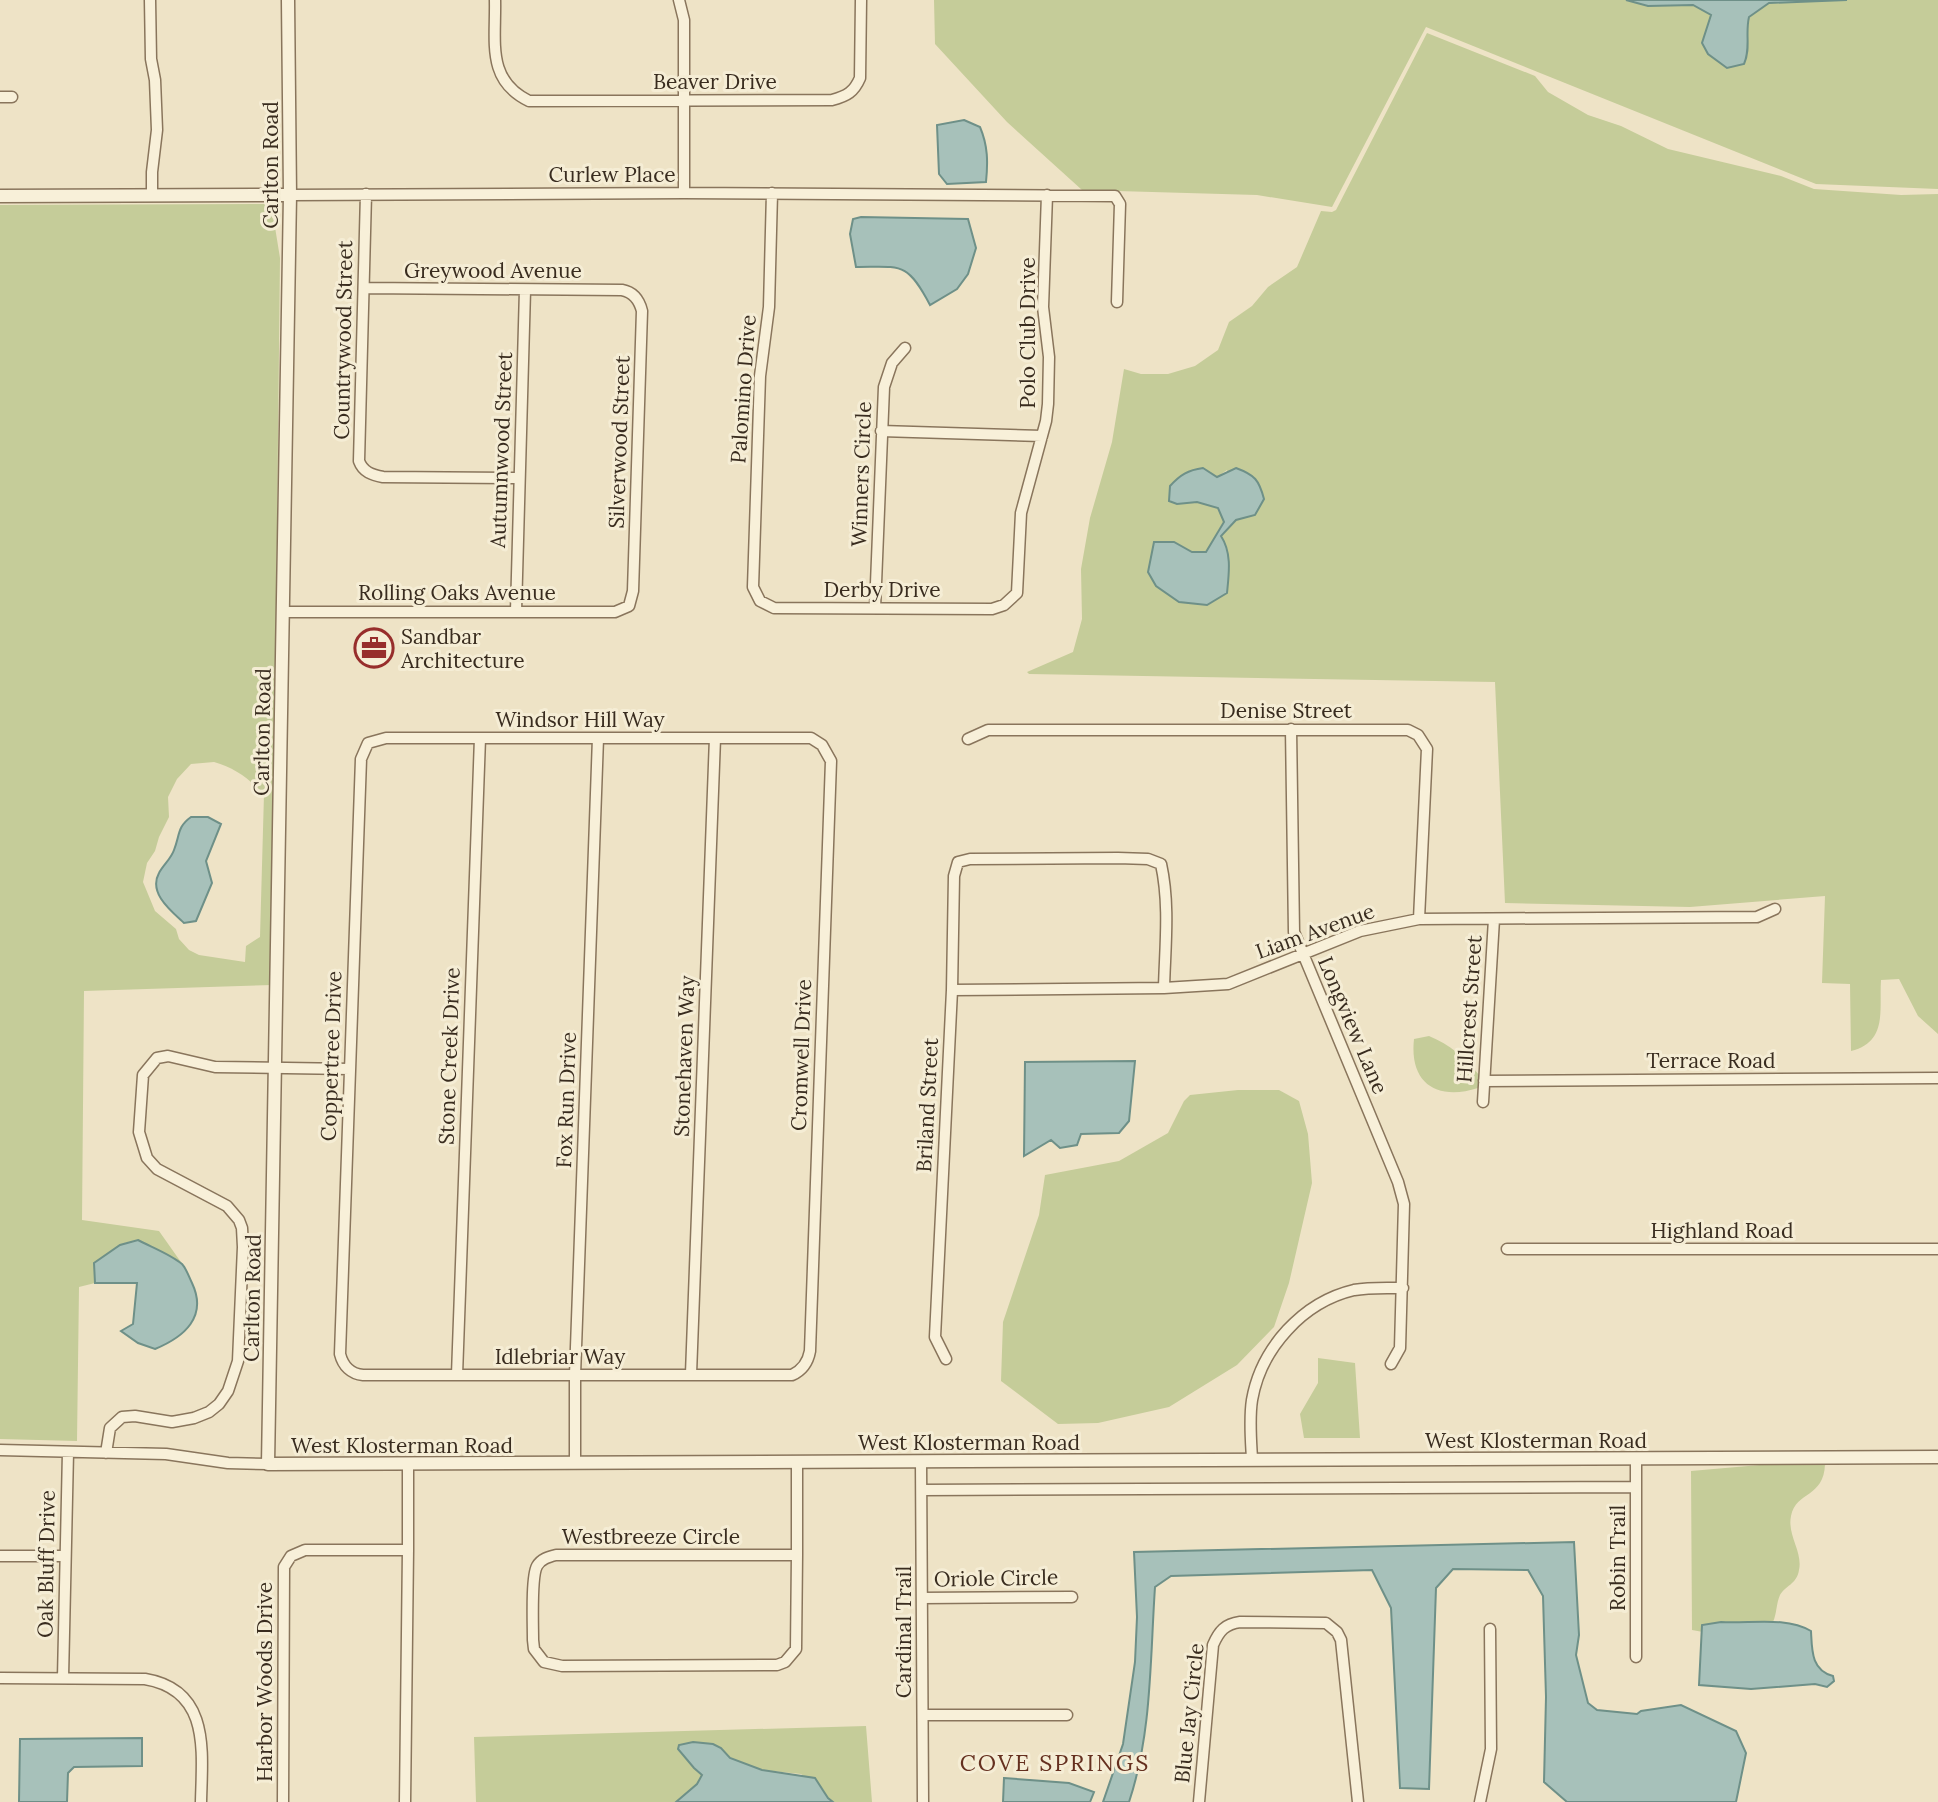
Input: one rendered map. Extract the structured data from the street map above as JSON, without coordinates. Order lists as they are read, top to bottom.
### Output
{
  "streets": {
    "street": [
      "Beaver Drive",
      "Carlton Road",
      "Curlew Place",
      "Greywood Avenue",
      "Polo Club Drive",
      "Countrywood Street",
      "Palomino Drive",
      "Silverwood Street",
      "Autumnwood Street",
      "Winners Circle",
      "Derby Drive",
      "Rolling Oaks Avenue",
      "Denise Street",
      "Windsor Hill Way",
      "Liam Avenue",
      "Hillcrest Street",
      "Longview Lane",
      "Cromwell Drive",
      "Coppertree Drive",
      "Stone Creek Drive",
      "Stonehaven Way",
      "Terrace Road",
      "Fox Run Drive",
      "Briland Street",
      "Highland Road",
      "Idlebriar Way",
      "West Klosterman Road",
      "Westbreeze Circle",
      "Robin Trail",
      "Oak Bluff Drive",
      "Oriole Circle",
      "Cardinal Trail",
      "Harbor Woods Drive",
      "Blue Jay Circle"
    ]
  },
  "crossings": [
    ["Carlton Road", "Curlew Place"],
    ["Carlton Road", "Rolling Oaks Avenue"],
    ["Carlton Road", "West Klosterman Road"],
    ["Curlew Place", "Polo Club Drive"],
    ["Curlew Place", "Countrywood Street"],
    ["Curlew Place", "Palomino Drive"],
    ["Greywood Avenue", "Countrywood Street"],
    ["Greywood Avenue", "Silverwood Street"],
    ["Greywood Avenue", "Autumnwood Street"],
    ["Polo Club Drive", "Derby Drive"],
    ["Countrywood Street", "Autumnwood Street"],
    ["Palomino Drive", "Derby Drive"],
    ["Silverwood Street", "Rolling Oaks Avenue"],
    ["Autumnwood Street", "Rolling Oaks Avenue"],
    ["Winners Circle", "Derby Drive"],
    ["Denise Street", "Liam Avenue"],
    ["Denise Street", "Longview Lane"],
    ["Windsor Hill Way", "Cromwell Drive"],
    ["Windsor Hill Way", "Coppertree Drive"],
    ["Windsor Hill Way", "Stone Creek Drive"],
    ["Windsor Hill Way", "Stonehaven Way"],
    ["Windsor Hill Way", "Fox Run Drive"],
    ["Liam Avenue", "Hillcrest Street"],
    ["Liam Avenue", "Longview Lane"],
    ["Liam Avenue", "Briland Street"],
    ["Hillcrest Street", "Terrace Road"],
    ["Cromwell Drive", "Idlebriar Way"],
    ["Coppertree Drive", "Idlebriar Way"],
    ["Stone Creek Drive", "Idlebriar Way"],
    ["Stonehaven Way", "Idlebriar Way"],
    ["Fox Run Drive", "Idlebriar Way"],
    ["Fox Run Drive", "West Klosterman Road"],
    ["West Klosterman Road", "Robin Trail"],
    ["West Klosterman Road", "Oak Bluff Drive"],
    ["West Klosterman Road", "Cardinal Trail"],
    ["Oriole Circle", "Cardinal Trail"]
  ],
  "districts": ["COVE SPRINGS"],
  "places": {
    "office": ["Sandbar Architecture"]
  }
}
